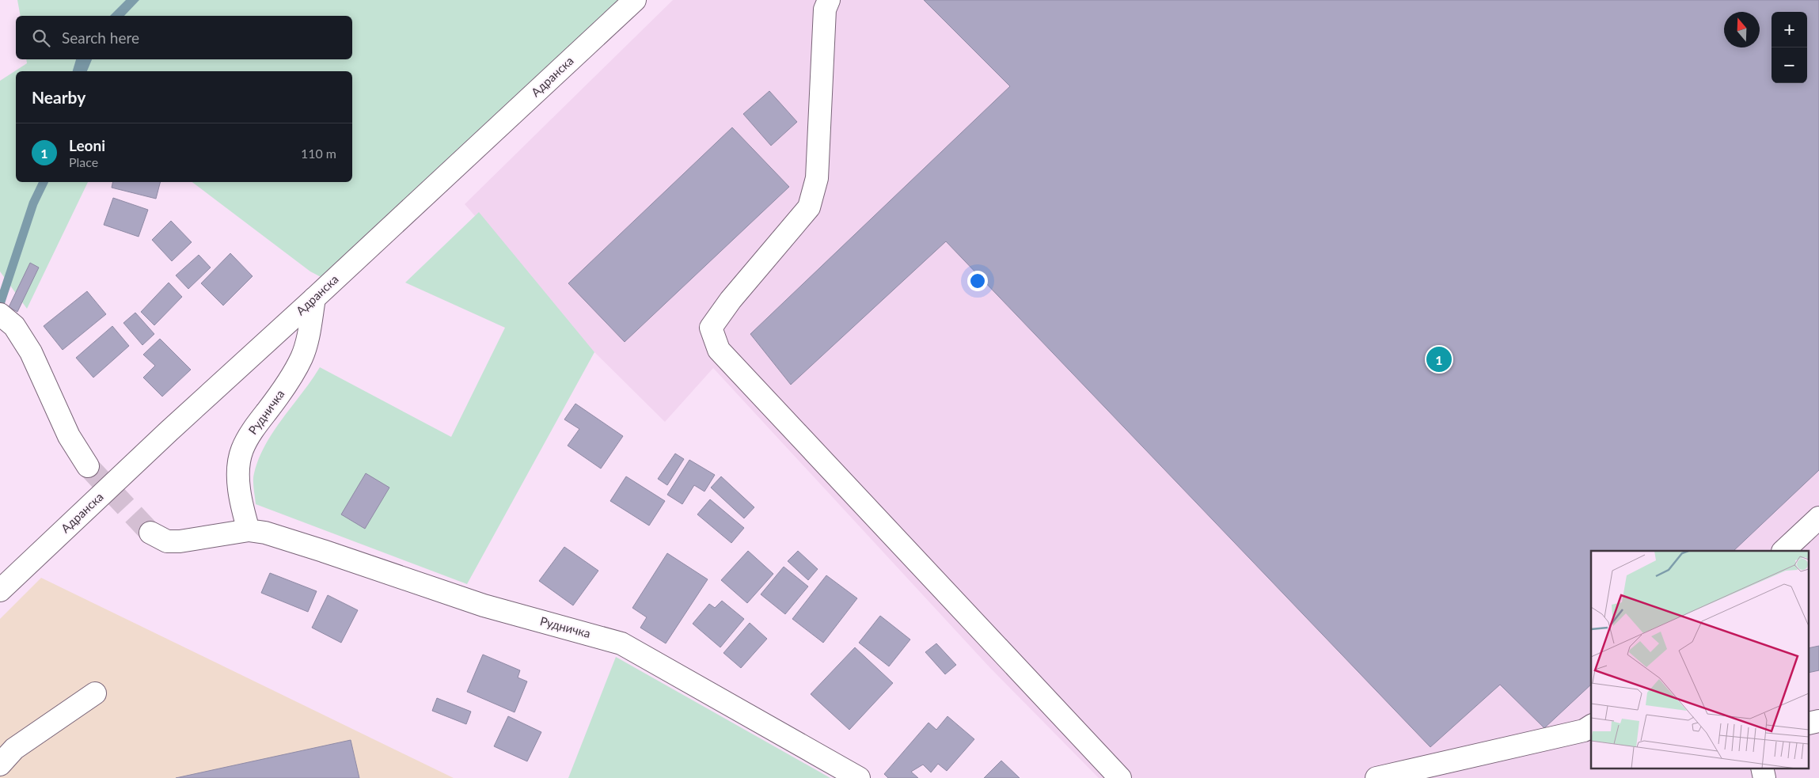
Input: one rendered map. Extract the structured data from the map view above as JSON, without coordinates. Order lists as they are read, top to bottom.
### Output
{
  "streets": {
    "street": ["Адранска", "Рудничка"]
  },
  "crossings": [
    ["Адранска", "Рудничка"]
  ],
  "north": "top",
  "page": {
    "map_buttons": ["+", "−"],
    "search": "Search here",
    "heading": "Nearby",
    "list": [
      {
        "mark": "1",
        "name": "Leoni",
        "note": "Place",
        "value": "110 m"
      }
    ],
    "pins": "1"
  }
}
